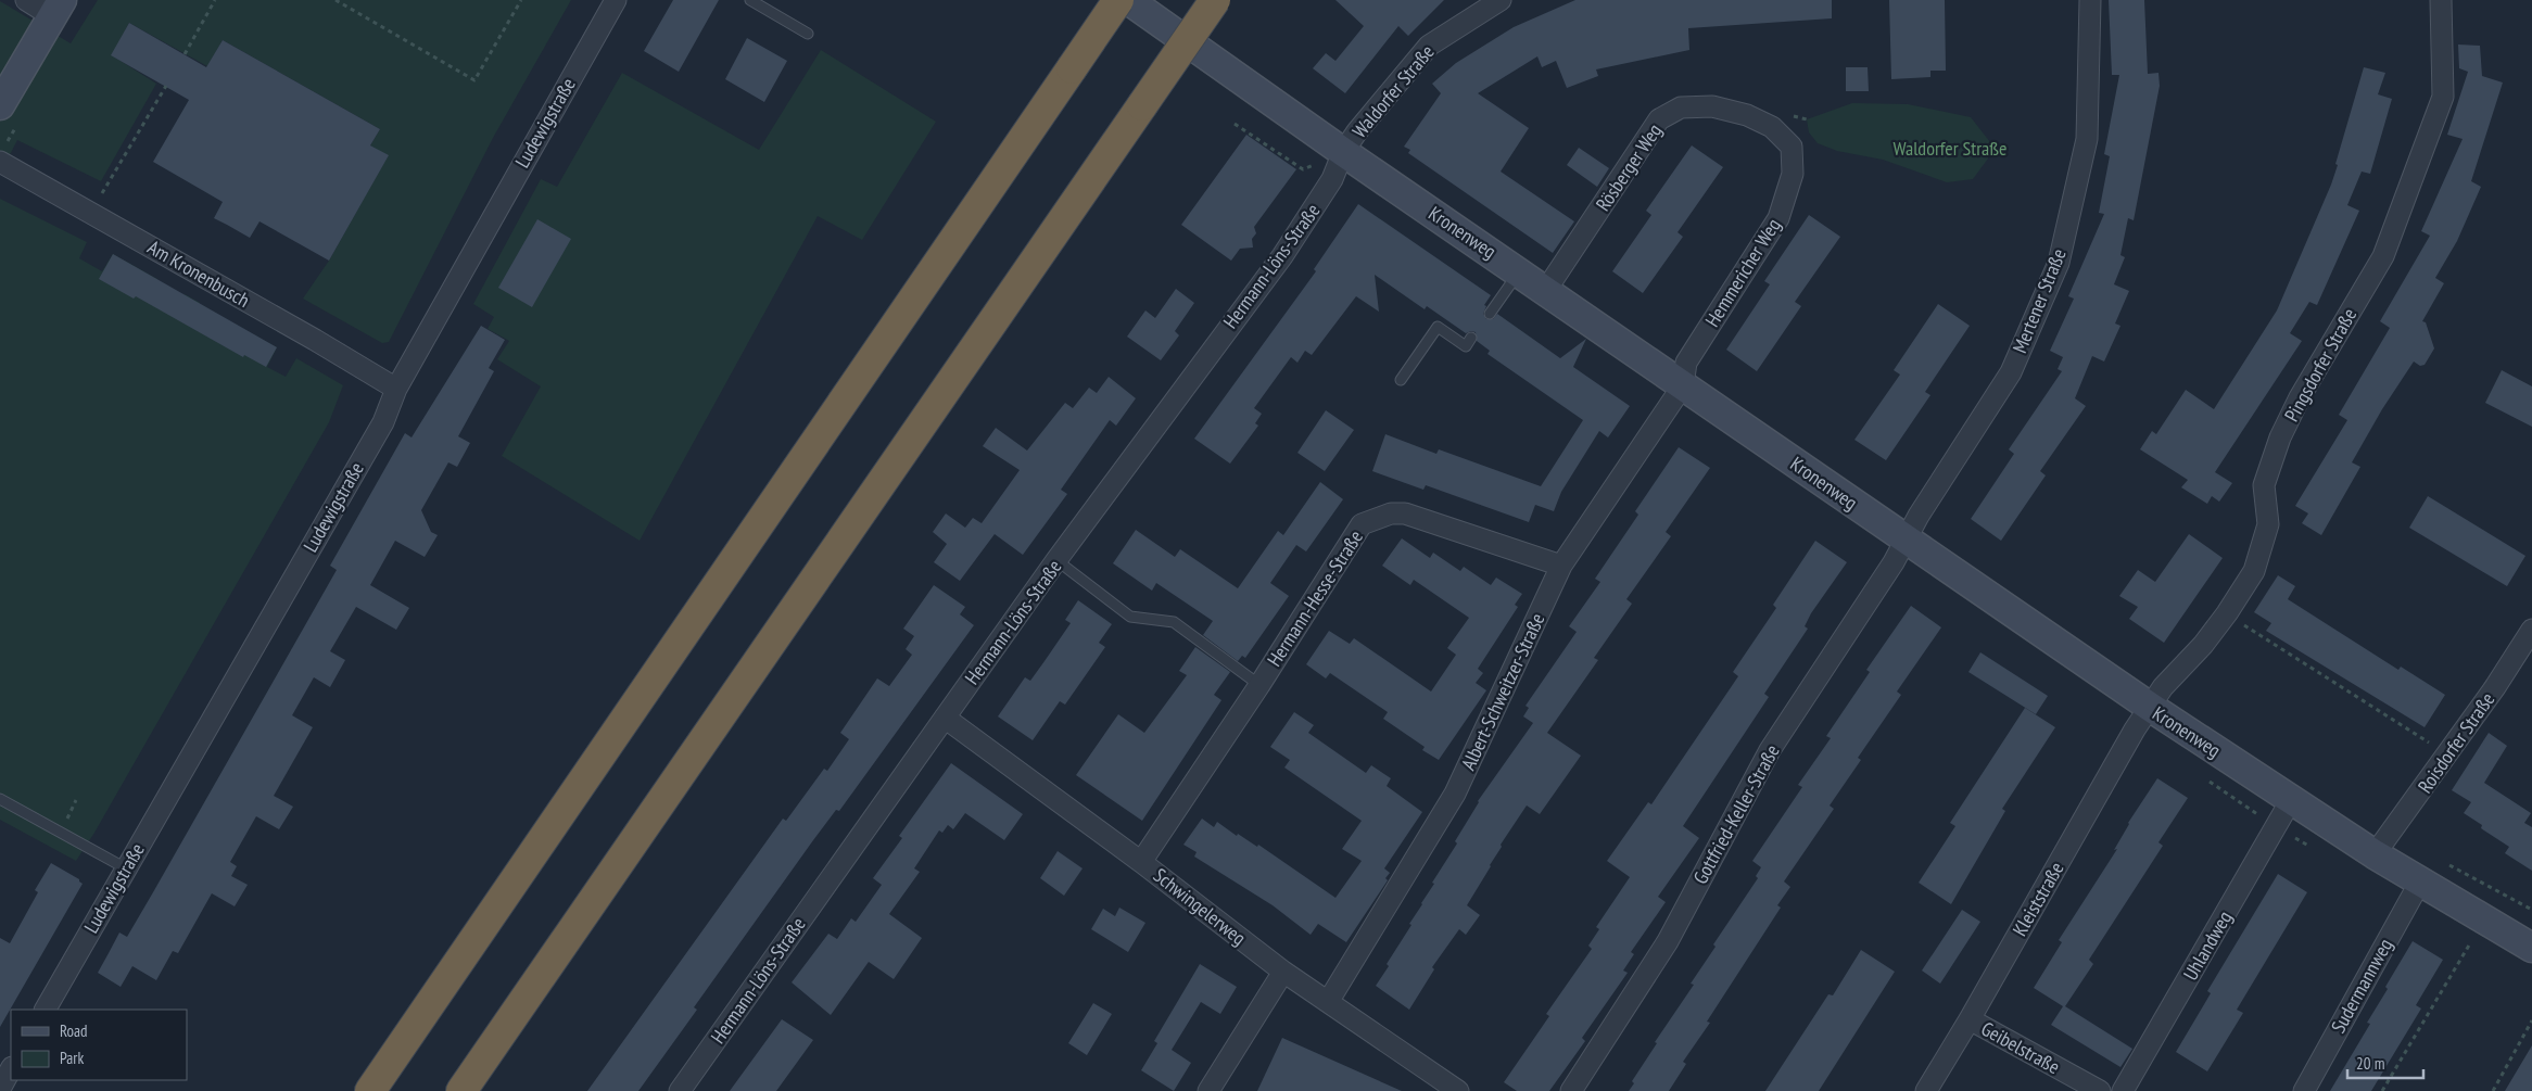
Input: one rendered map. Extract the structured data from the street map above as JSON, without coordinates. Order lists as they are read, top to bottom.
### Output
{
  "streets": {
    "street": [
      "Waldorfer Straße",
      "Ludewigstraße",
      "Rösberger Weg",
      "Kronenweg",
      "Hermann-Löns-Straße",
      "Hemmericher Weg",
      "Am Kronenbusch",
      "Mertener Straße",
      "Pingsdorfer Straße",
      "Hermann-Hesse-Straße",
      "Albert-Schweitzer-Straße",
      "Roisdorfer Straße",
      "Gottfried-Keller-Straße",
      "Kleiststraße",
      "Schwingelerweg",
      "Uhlandweg",
      "Sudermannweg",
      "Geibelstraße"
    ]
  },
  "crossings": [
    ["Waldorfer Straße", "Kronenweg"],
    ["Waldorfer Straße", "Hermann-Löns-Straße"],
    ["Ludewigstraße", "Am Kronenbusch"],
    ["Rösberger Weg", "Kronenweg"],
    ["Rösberger Weg", "Hemmericher Weg"],
    ["Kronenweg", "Hermann-Löns-Straße"],
    ["Kronenweg", "Hemmericher Weg"],
    ["Kronenweg", "Mertener Straße"],
    ["Kronenweg", "Pingsdorfer Straße"],
    ["Kronenweg", "Albert-Schweitzer-Straße"],
    ["Kronenweg", "Roisdorfer Straße"],
    ["Kronenweg", "Gottfried-Keller-Straße"],
    ["Kronenweg", "Kleiststraße"],
    ["Kronenweg", "Uhlandweg"],
    ["Kronenweg", "Sudermannweg"],
    ["Hermann-Löns-Straße", "Hermann-Hesse-Straße"],
    ["Hermann-Löns-Straße", "Schwingelerweg"],
    ["Hemmericher Weg", "Albert-Schweitzer-Straße"],
    ["Mertener Straße", "Gottfried-Keller-Straße"],
    ["Pingsdorfer Straße", "Kleiststraße"],
    ["Hermann-Hesse-Straße", "Albert-Schweitzer-Straße"],
    ["Hermann-Hesse-Straße", "Schwingelerweg"],
    ["Albert-Schweitzer-Straße", "Schwingelerweg"],
    ["Kleiststraße", "Geibelstraße"]
  ],
  "parks": ["Waldorfer Straße"],
  "legend": ["Road", "Park"],
  "scale_bar": "20 m"
}
